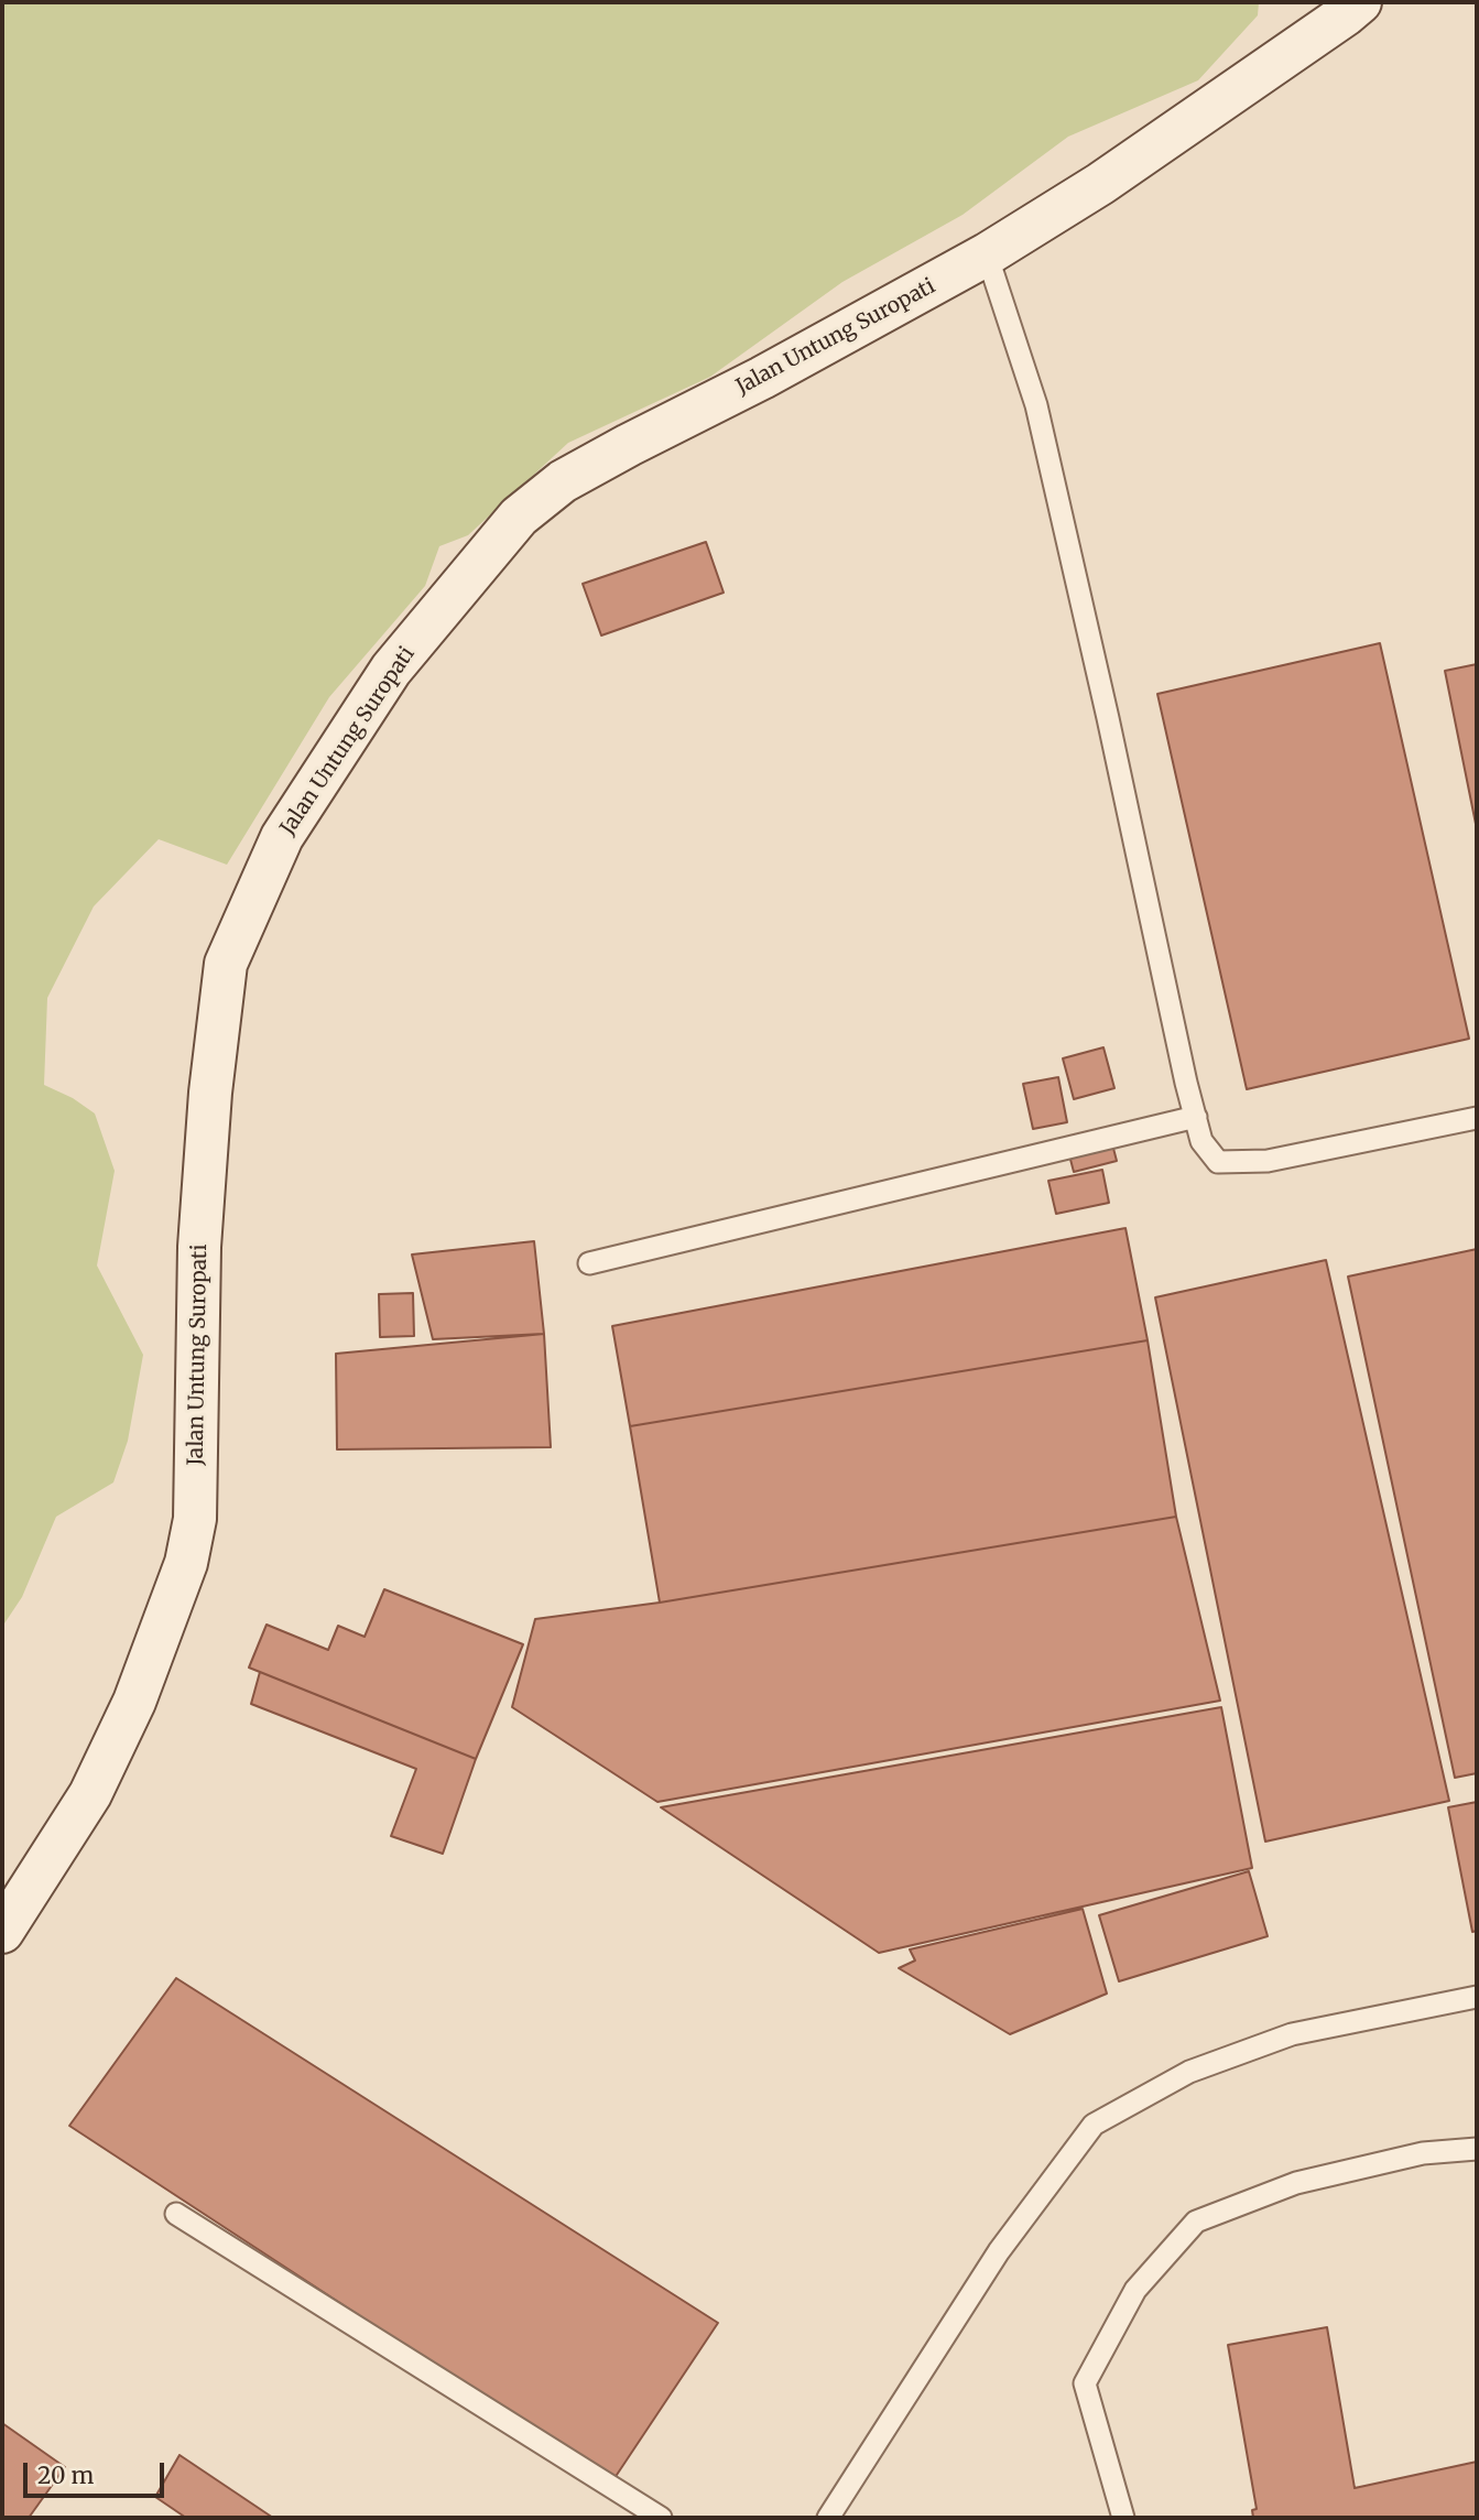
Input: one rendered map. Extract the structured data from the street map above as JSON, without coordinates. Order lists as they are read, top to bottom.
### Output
{
  "streets": {
    "main road": ["Jalan Untung Suropati"]
  },
  "scale_bar": "20 m"
}
